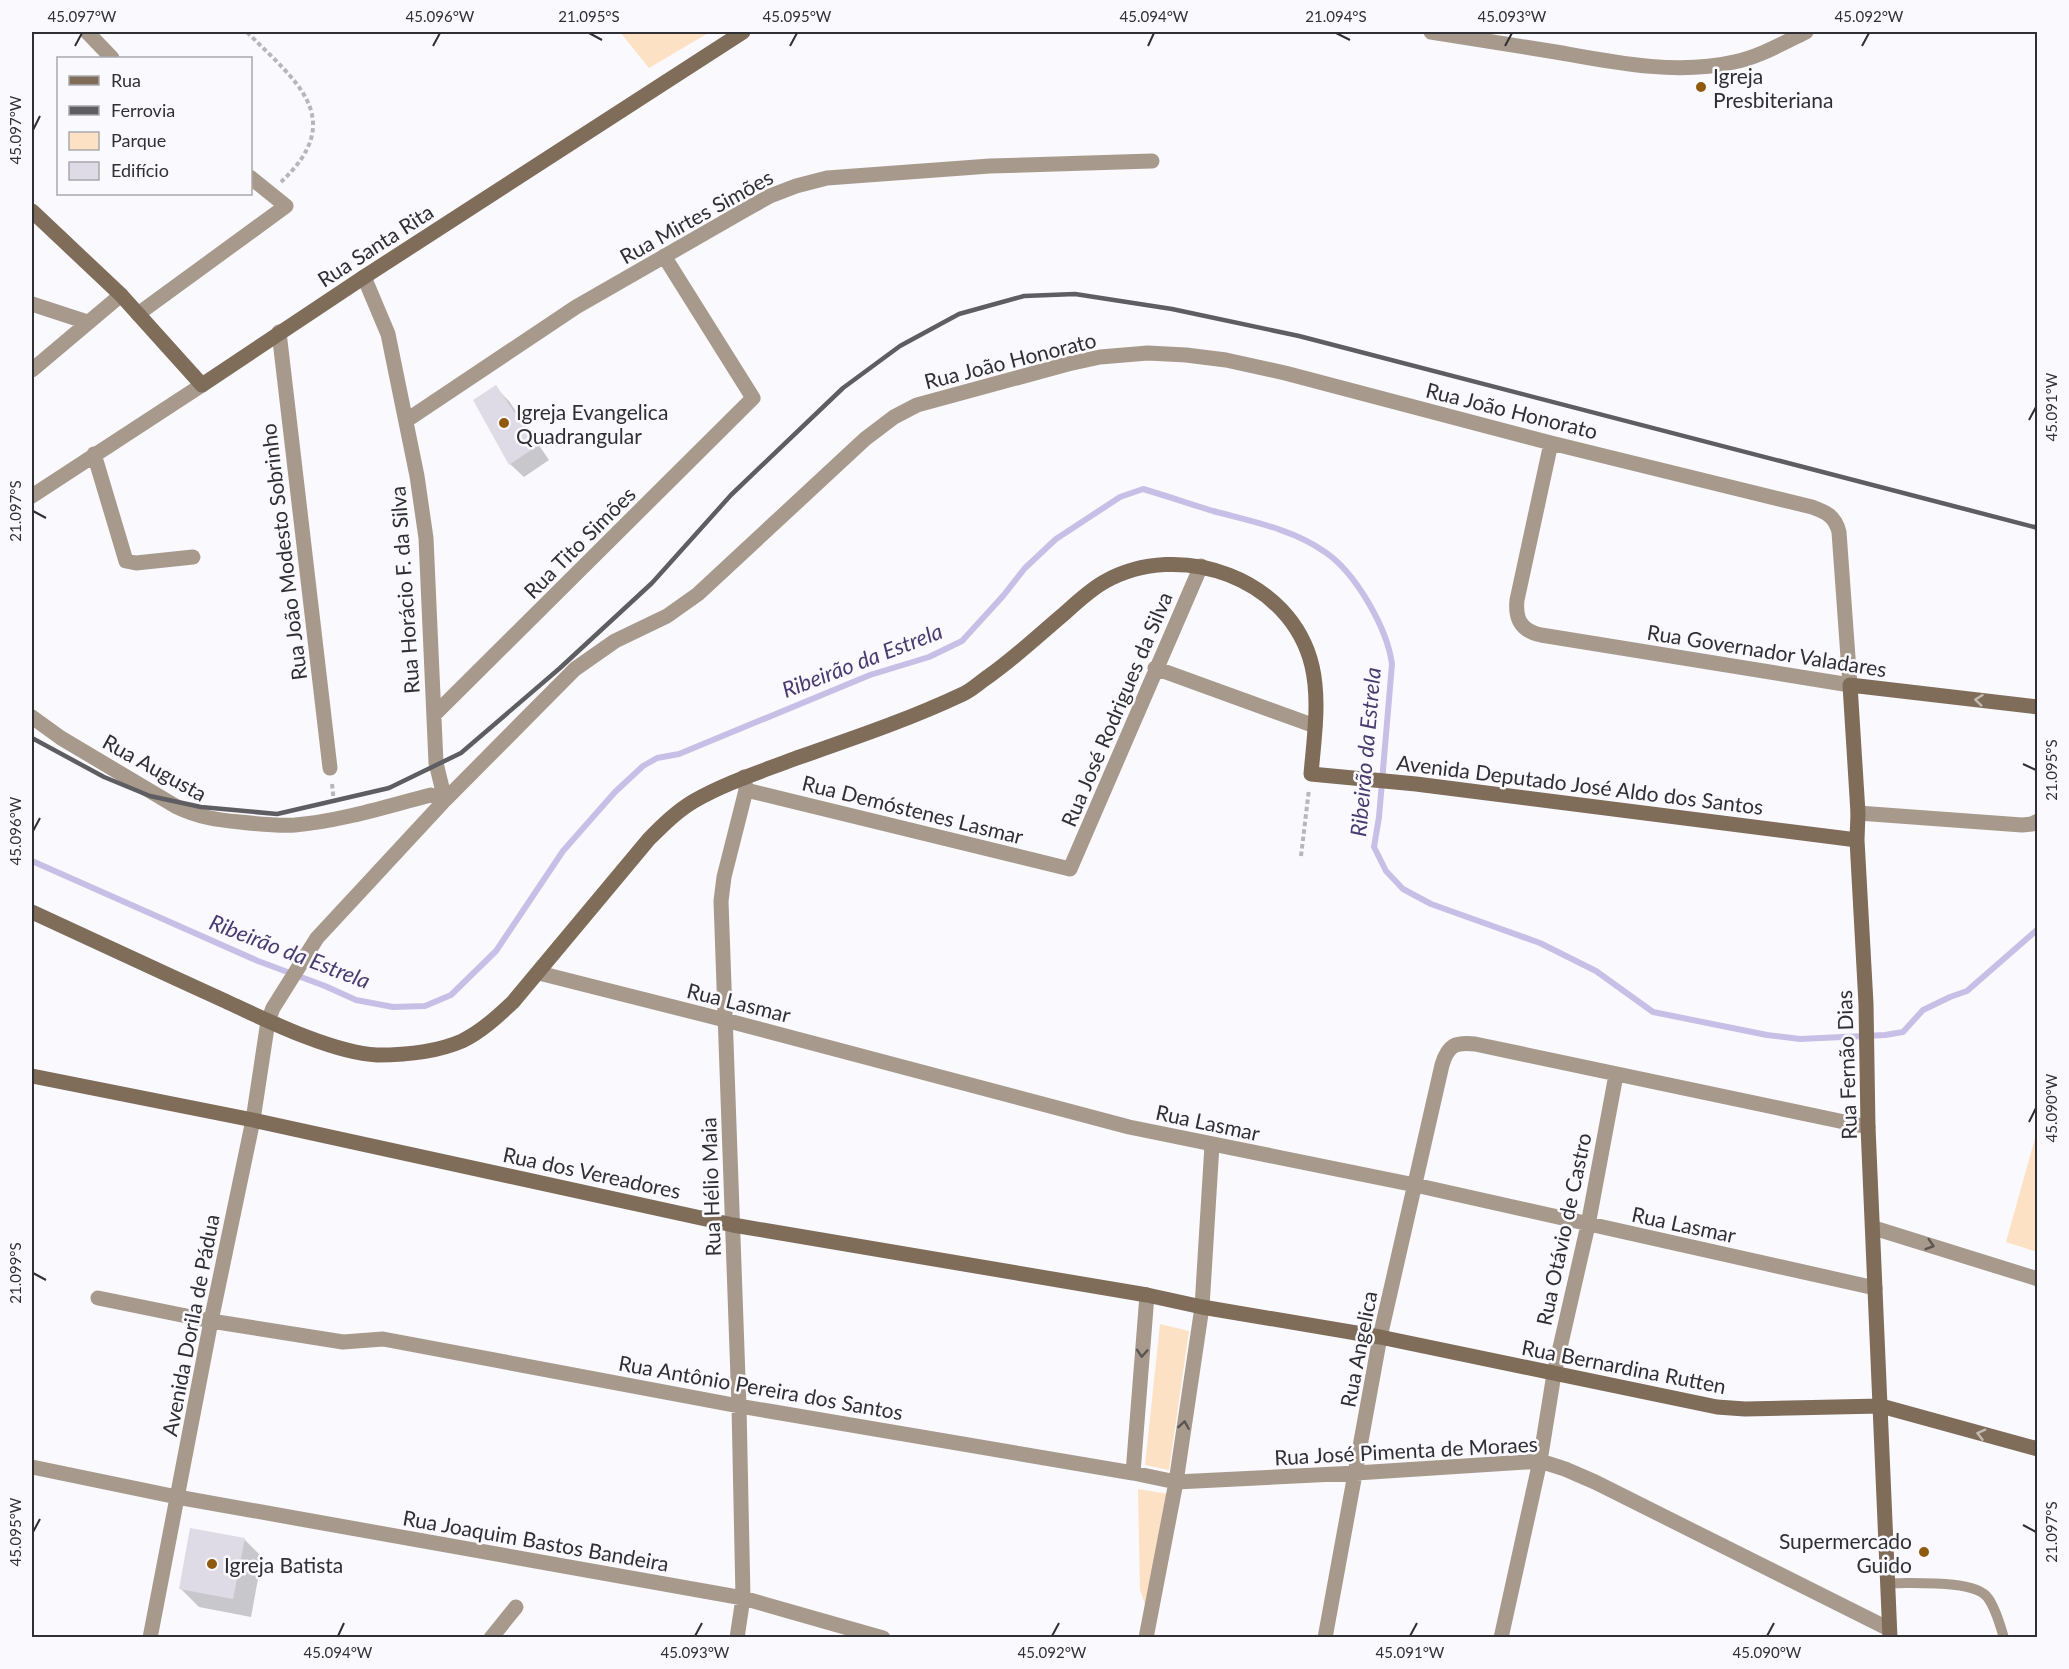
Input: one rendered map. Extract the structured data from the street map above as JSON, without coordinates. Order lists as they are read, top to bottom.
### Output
{
  "streets": {
    "street": [
      "Rua Mirtes Simões",
      "Rua Santa Rita",
      "Rua João Honorato",
      "Rua Tito Simões",
      "Rua João Modesto Sobrinho",
      "Rua Horácio F. da Silva",
      "Rua Governador Valadares",
      "Rua José Rodrigues da Silva",
      "Rua Augusta",
      "Avenida Deputado José Aldo dos Santos",
      "Rua Demóstenes Lasmar",
      "Rua Lasmar",
      "Rua Fernão Dias",
      "Rua dos Vereadores",
      "Rua Hélio Maia",
      "Rua Otávio de Castro",
      "Avenida Dorila de Pádua",
      "Rua Angelica",
      "Rua Bernardina Rutten",
      "Rua Antônio Pereira dos Santos",
      "Rua José Pimenta de Moraes",
      "Rua Joaquim Bastos Bandeira"
    ]
  },
  "crossings": [
    ["Rua Mirtes Simões", "Rua Tito Simões"],
    ["Rua Mirtes Simões", "Rua Horácio F. da Silva"],
    ["Rua Santa Rita", "Rua João Modesto Sobrinho"],
    ["Rua Santa Rita", "Rua Horácio F. da Silva"],
    ["Rua João Honorato", "Rua Horácio F. da Silva"],
    ["Rua João Honorato", "Rua Governador Valadares"],
    ["Rua João Honorato", "Rua Augusta"],
    ["Rua João Honorato", "Rua Fernão Dias"],
    ["Rua João Honorato", "Avenida Dorila de Pádua"],
    ["Rua Tito Simões", "Rua Horácio F. da Silva"],
    ["Rua Horácio F. da Silva", "Rua Augusta"],
    ["Rua Governador Valadares", "Rua Fernão Dias"],
    ["Rua José Rodrigues da Silva", "Rua Demóstenes Lasmar"],
    ["Avenida Deputado José Aldo dos Santos", "Rua Fernão Dias"],
    ["Rua Demóstenes Lasmar", "Rua Hélio Maia"],
    ["Rua Lasmar", "Rua Fernão Dias"],
    ["Rua Lasmar", "Rua Hélio Maia"],
    ["Rua Lasmar", "Rua Otávio de Castro"],
    ["Rua Lasmar", "Rua Angelica"],
    ["Rua Fernão Dias", "Rua Angelica"],
    ["Rua Fernão Dias", "Rua Bernardina Rutten"],
    ["Rua Fernão Dias", "Rua José Pimenta de Moraes"],
    ["Rua dos Vereadores", "Rua Hélio Maia"],
    ["Rua dos Vereadores", "Avenida Dorila de Pádua"],
    ["Rua dos Vereadores", "Rua Bernardina Rutten"],
    ["Rua Hélio Maia", "Rua Antônio Pereira dos Santos"],
    ["Rua Hélio Maia", "Rua Joaquim Bastos Bandeira"],
    ["Rua Otávio de Castro", "Rua Angelica"],
    ["Rua Otávio de Castro", "Rua Bernardina Rutten"],
    ["Rua Otávio de Castro", "Rua José Pimenta de Moraes"],
    ["Avenida Dorila de Pádua", "Rua Antônio Pereira dos Santos"],
    ["Avenida Dorila de Pádua", "Rua Joaquim Bastos Bandeira"],
    ["Rua Angelica", "Rua Bernardina Rutten"],
    ["Rua Angelica", "Rua José Pimenta de Moraes"],
    ["Rua Antônio Pereira dos Santos", "Rua José Pimenta de Moraes"]
  ],
  "water": ["Ribeirão da Estrela"],
  "places": [
    "Igreja Presbiteriana",
    "Igreja Evangelica Quadrangular",
    "Supermercado Guido",
    "Igreja Batista"
  ],
  "legend": [
    "Rua",
    "Ferrovia",
    "Parque",
    "Edifício"
  ],
  "coordinates": [
    "45.097°W",
    "45.096°W",
    "21.095°S",
    "45.095°W",
    "45.094°W",
    "21.094°S",
    "45.093°W",
    "45.092°W",
    "45.091°W",
    "21.097°S",
    "45.090°W",
    "21.099°S"
  ]
}
